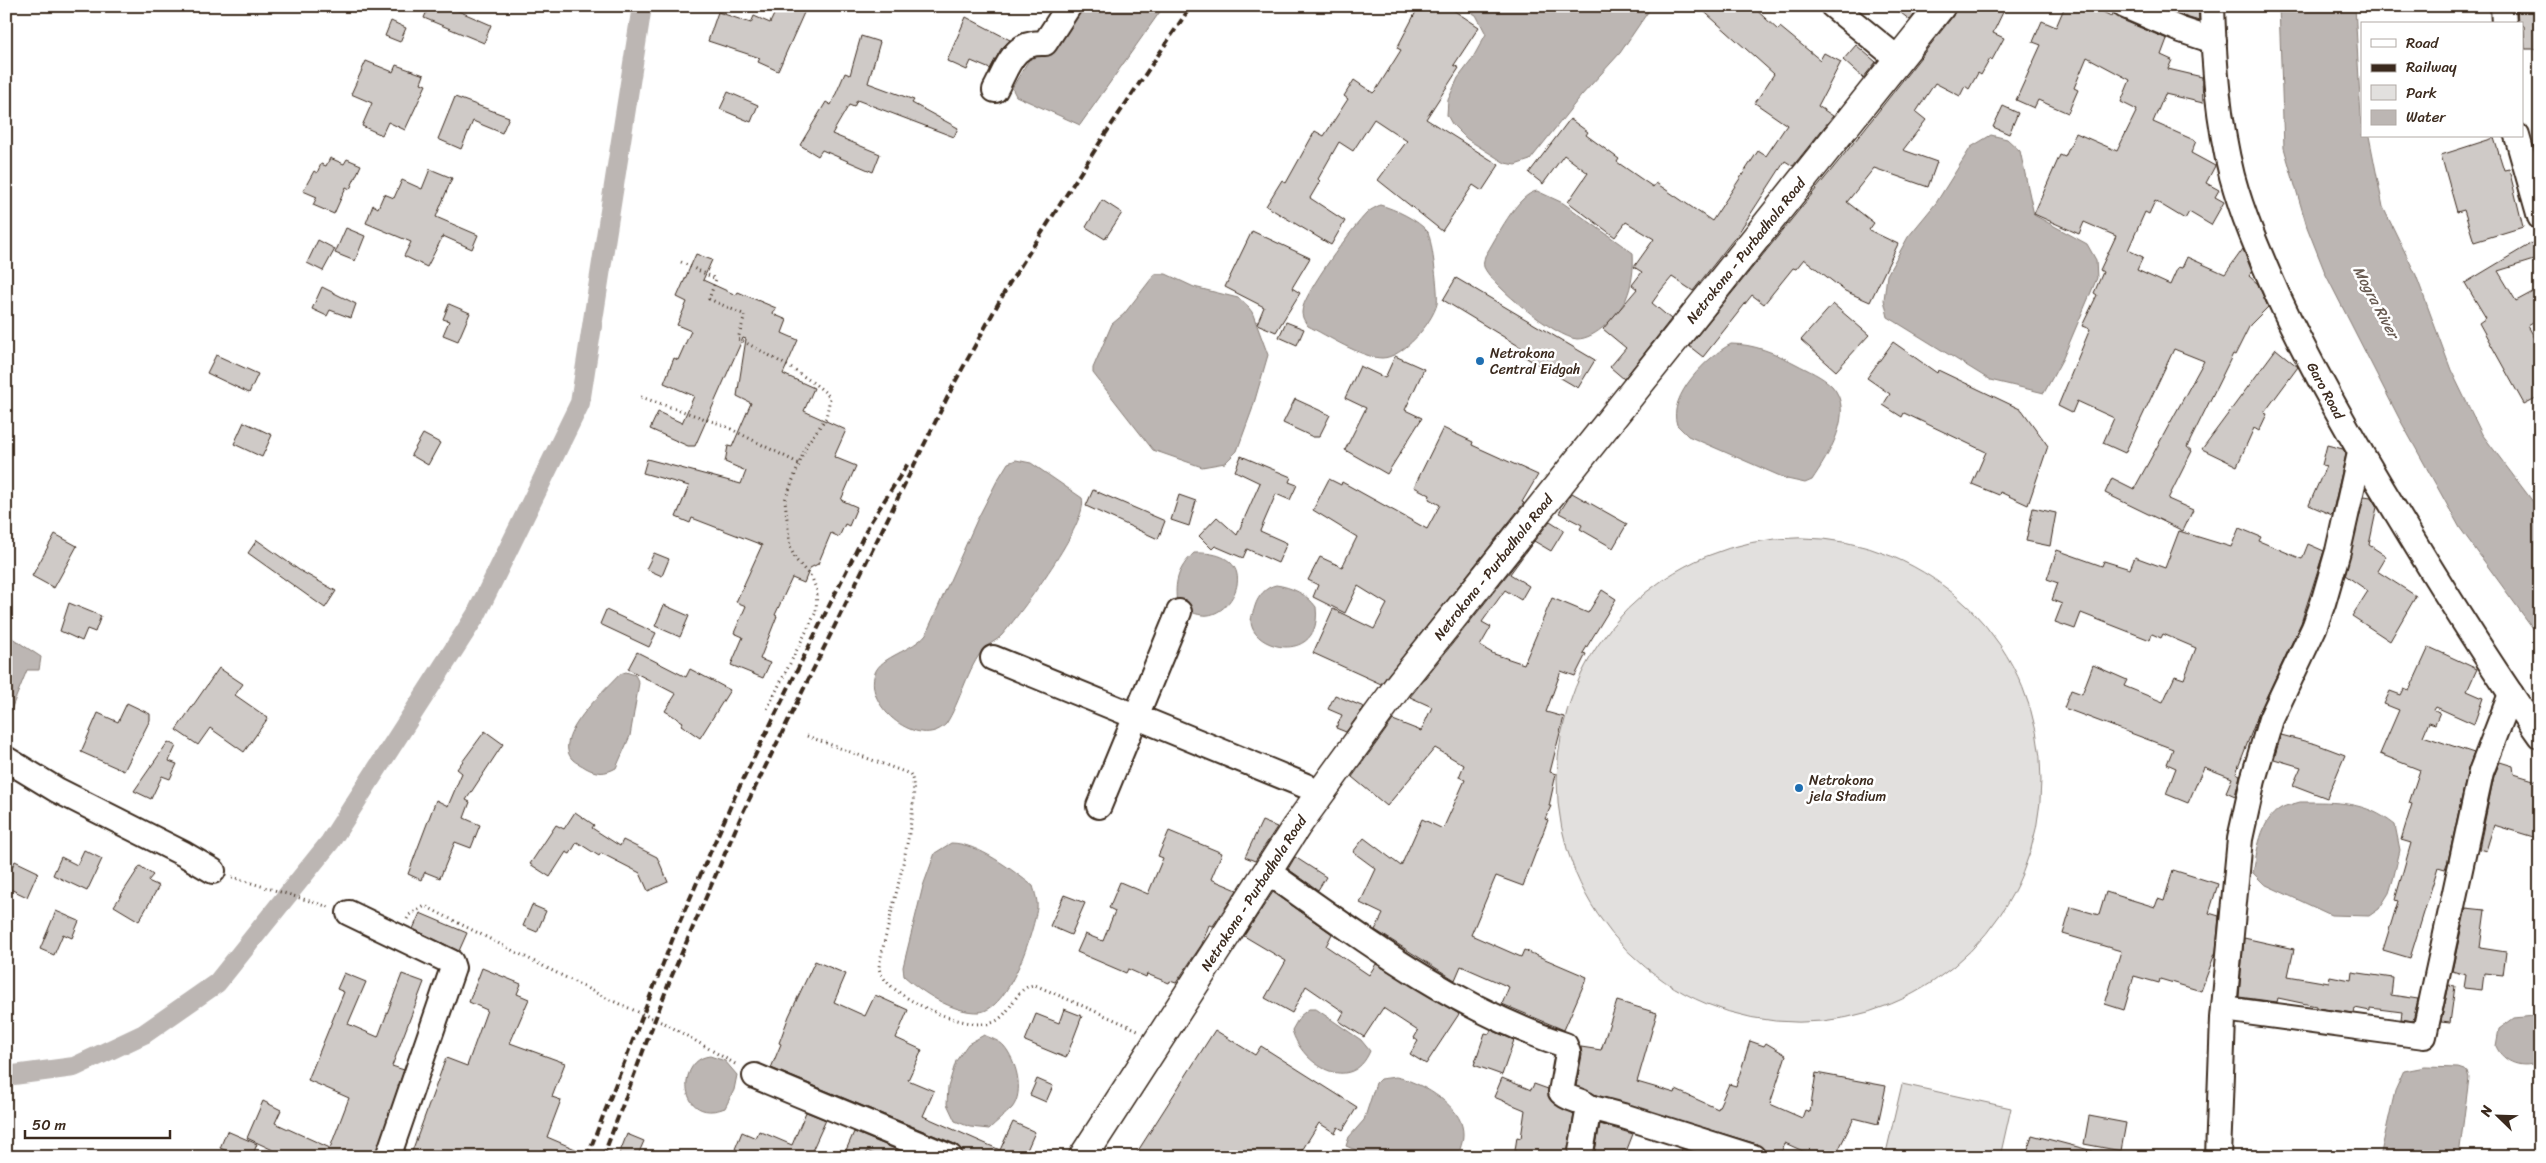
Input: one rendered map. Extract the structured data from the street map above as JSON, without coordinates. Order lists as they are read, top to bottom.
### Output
{
  "streets": {
    "main road": ["Netrokona - Purbadhola Road"],
    "street": ["Garo Road"]
  },
  "water": ["Mogra River"],
  "places": ["Netrokona Central Eidgah", "Netrokona jela Stadium"],
  "legend": [
    "Road",
    "Railway",
    "Park",
    "Water"
  ],
  "scale_bar": "50 m",
  "north": "top left"
}
